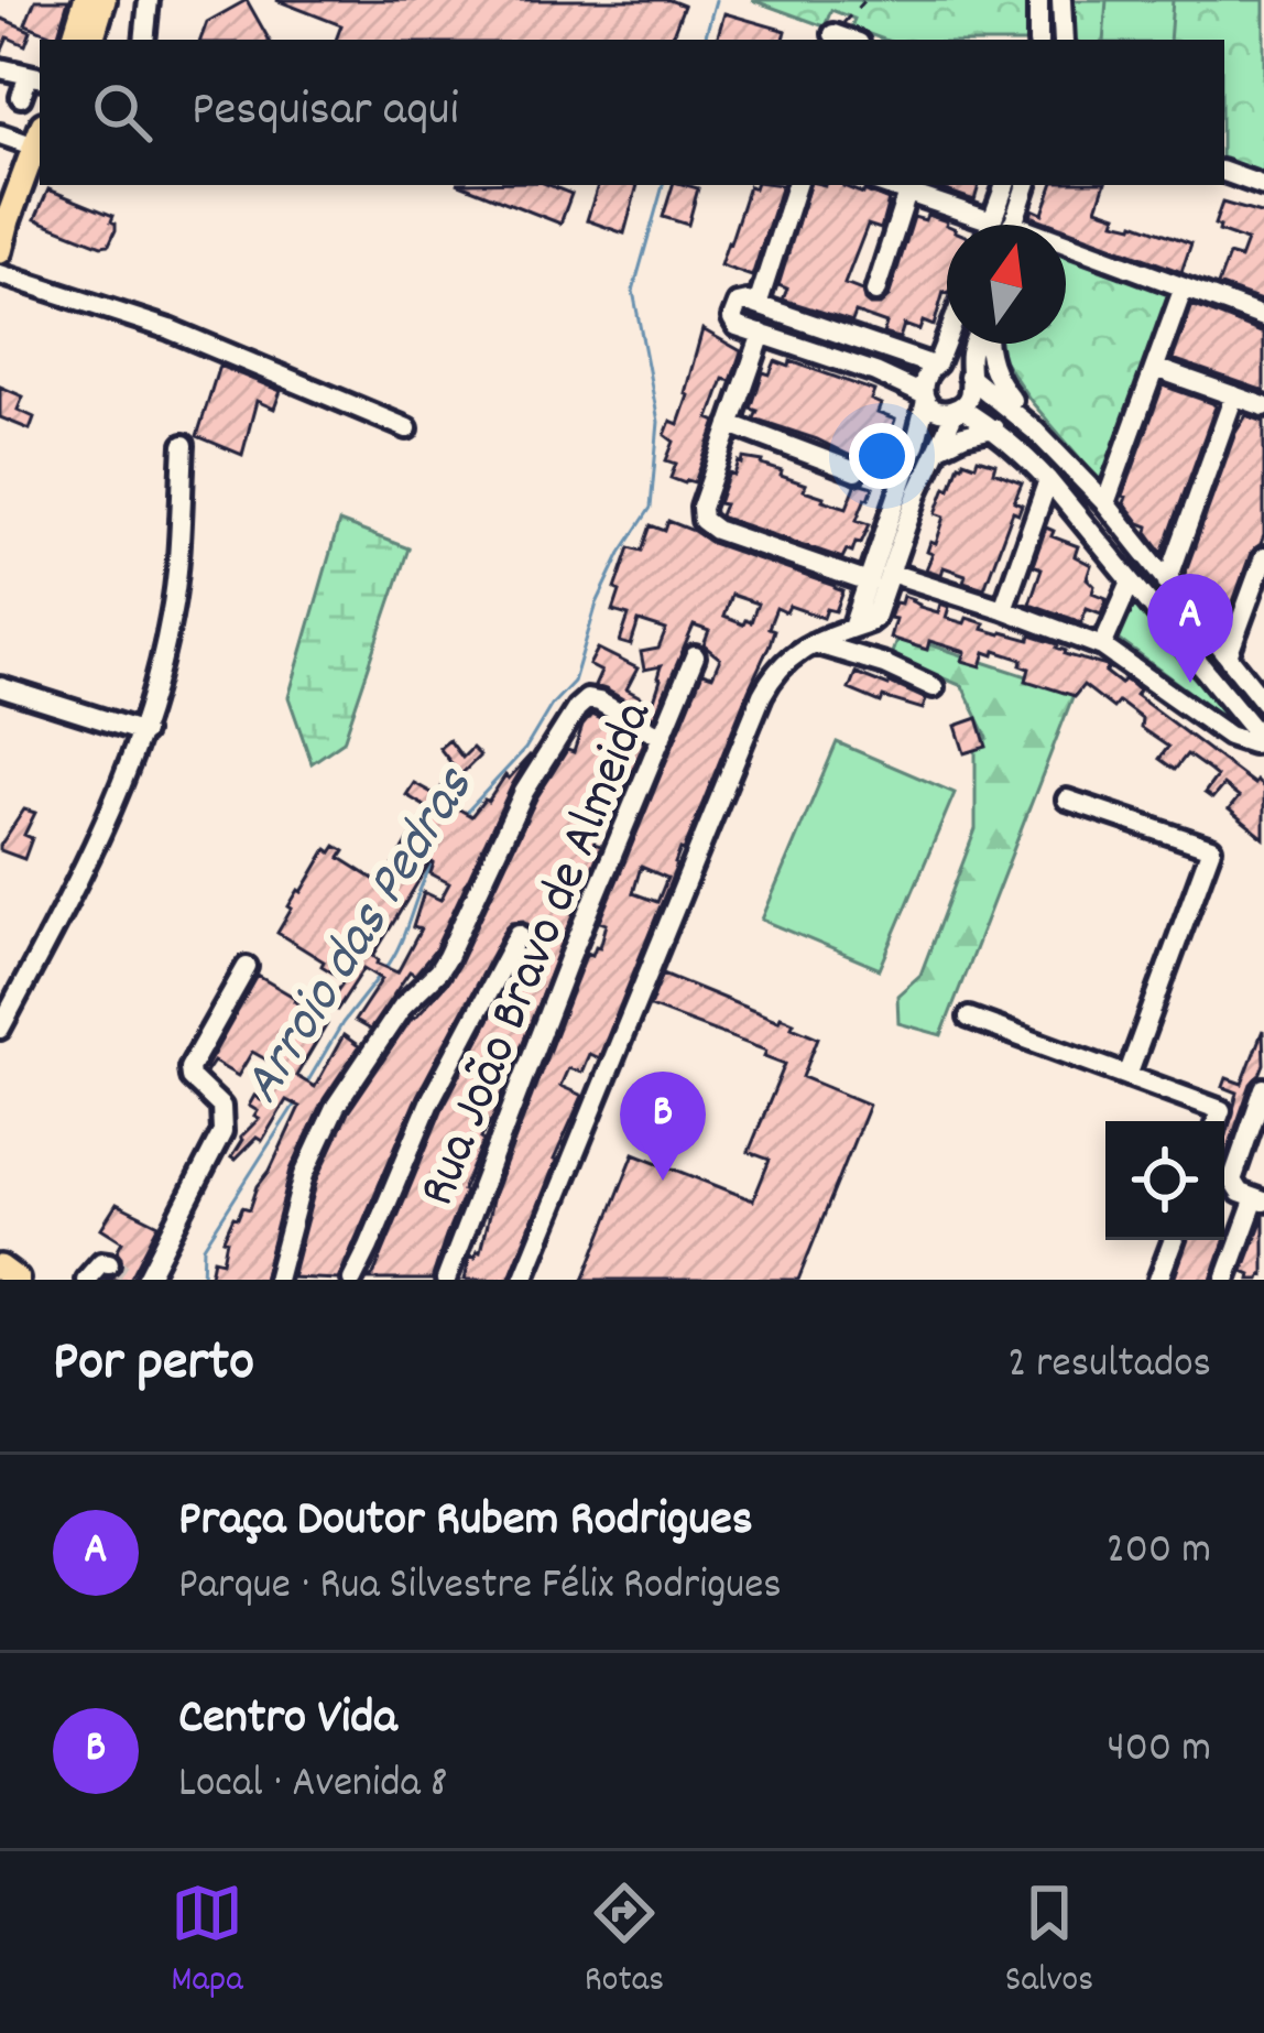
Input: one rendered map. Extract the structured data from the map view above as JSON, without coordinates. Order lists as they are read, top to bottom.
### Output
{
  "streets": {
    "street": ["Rua João Bravo de Almeida"]
  },
  "water": ["Arroio das Pedras"],
  "north": "top",
  "page": {
    "search": "Pesquisar aqui",
    "pins": ["A", "B"],
    "heading": ["Por perto", "2 resultados"],
    "list": [
      {
        "mark": "A",
        "name": "Praça Doutor Rubem Rodrigues",
        "note": "Parque · Rua Silvestre Félix Rodrigues",
        "value": "200 m"
      },
      {
        "mark": "B",
        "name": "Centro Vida",
        "note": "Local · Avenida 8",
        "value": "400 m"
      }
    ],
    "nav": ["Mapa", "Rotas", "Salvos"]
  }
}
